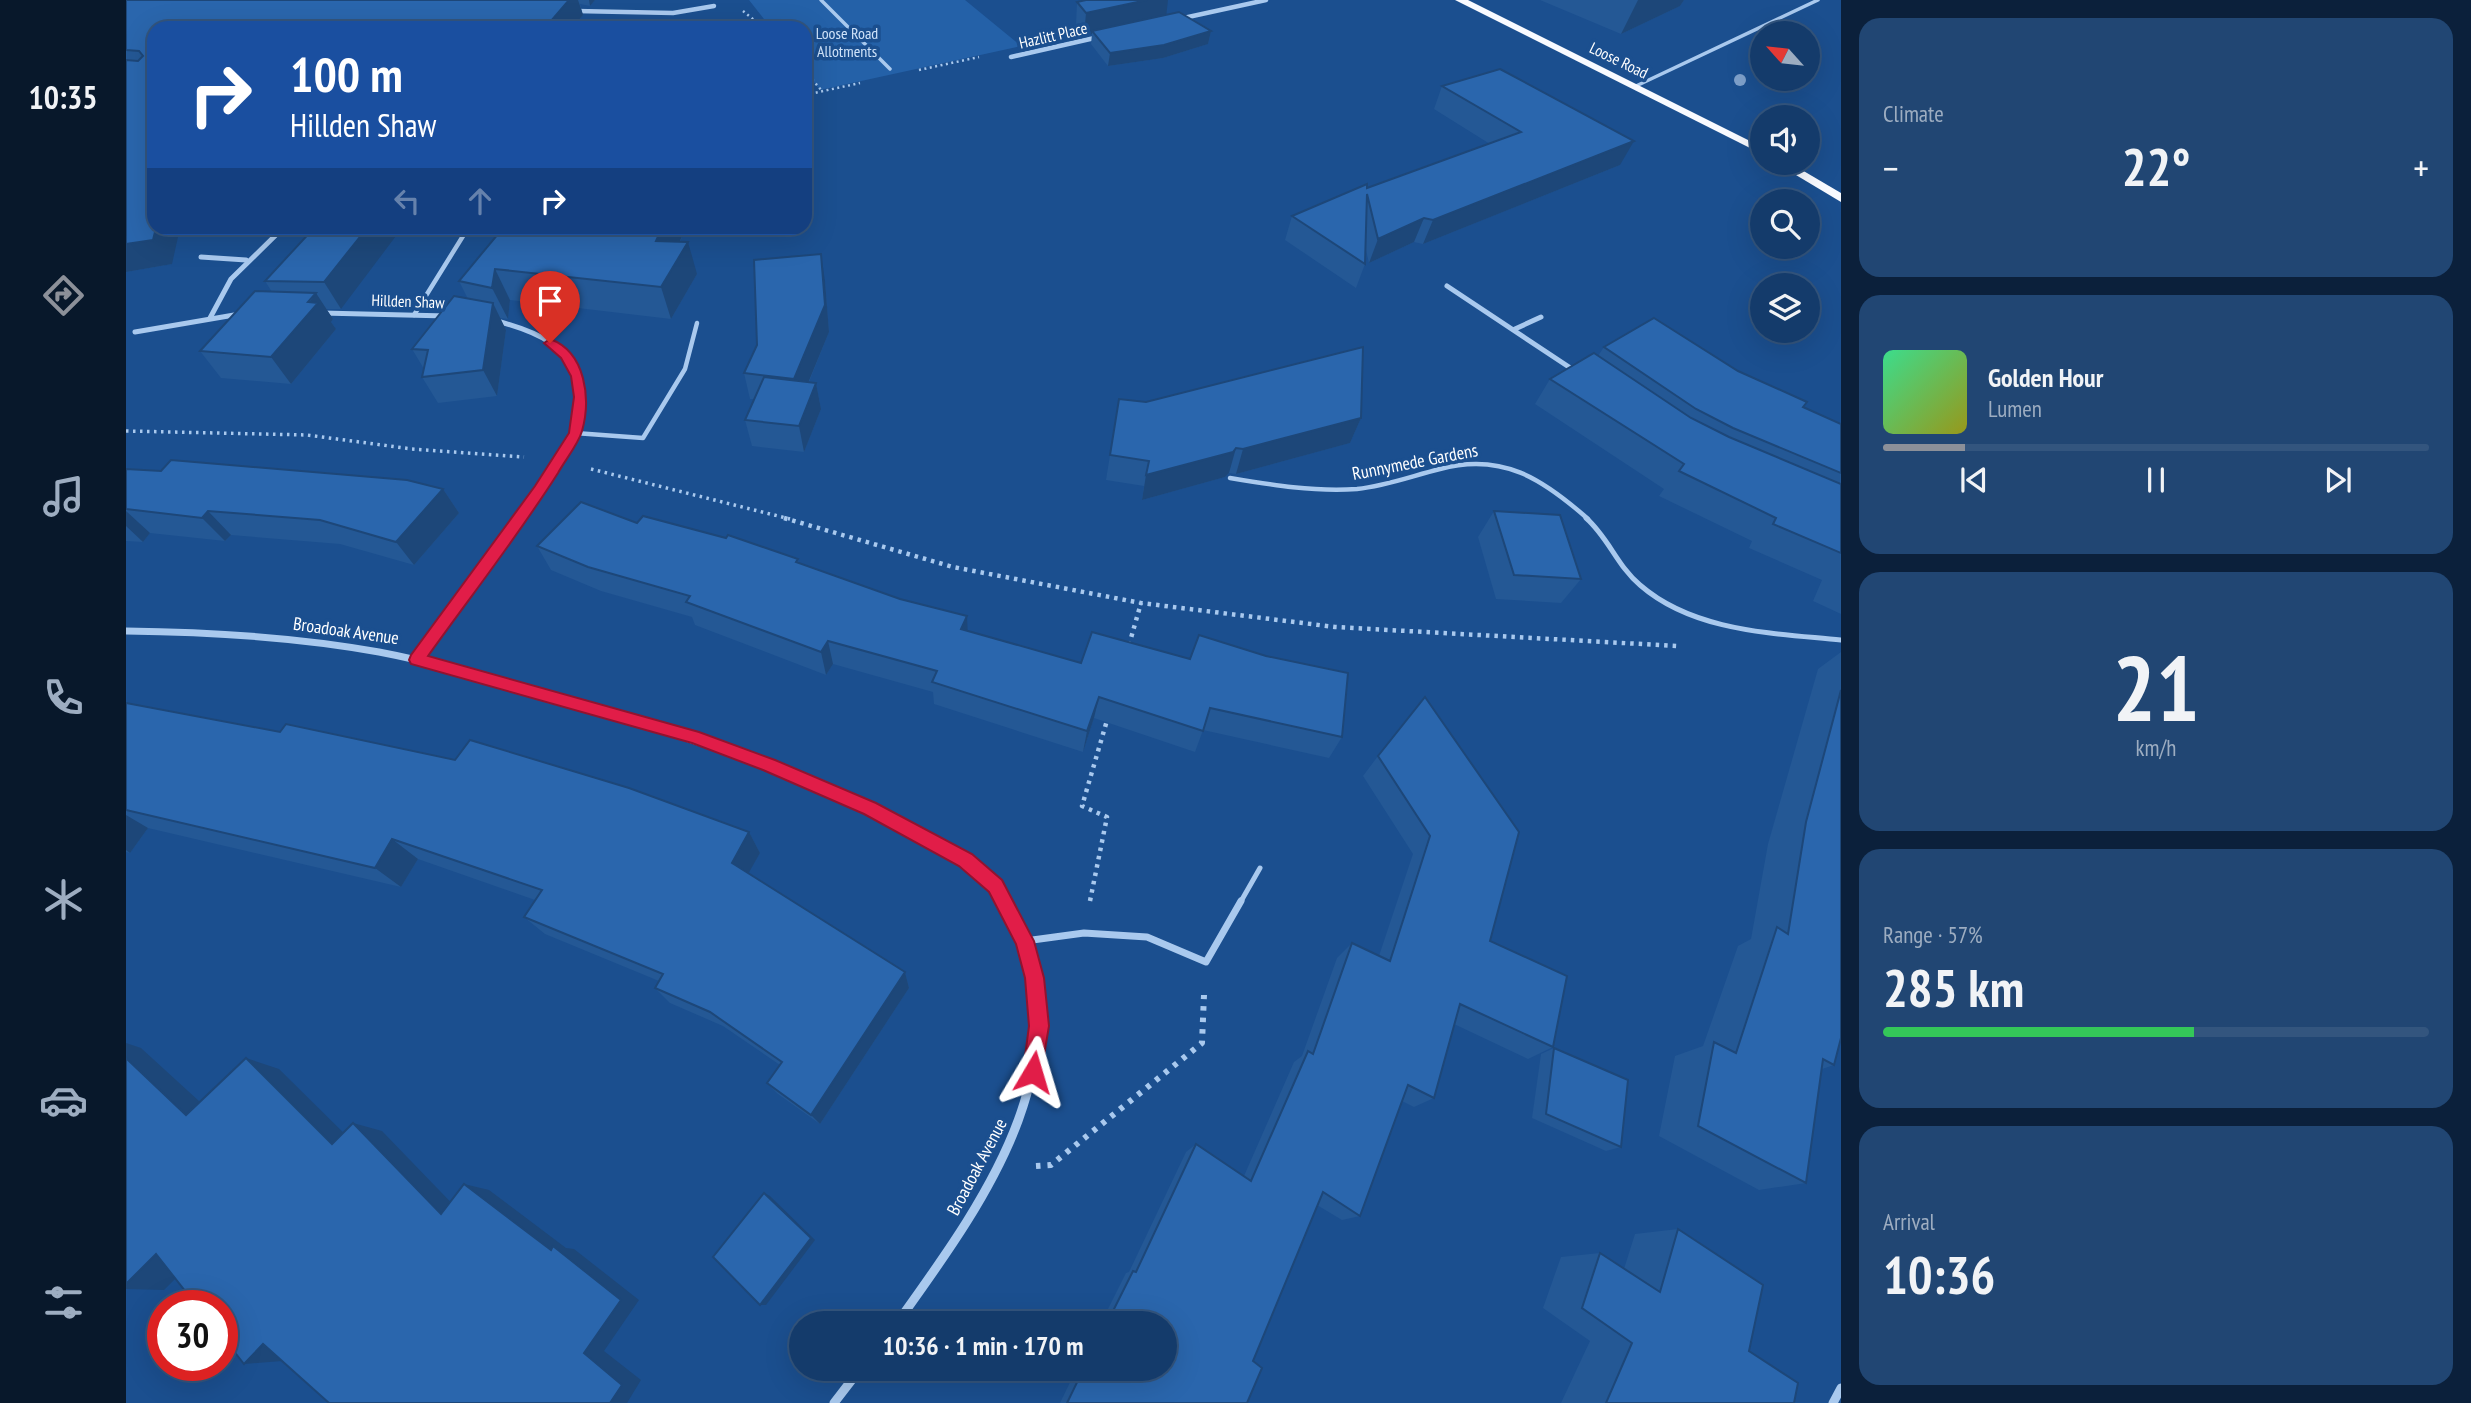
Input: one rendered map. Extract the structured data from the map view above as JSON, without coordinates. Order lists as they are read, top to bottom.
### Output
{
  "streets": {
    "highway": ["Loose Road"],
    "street": ["Hazlitt Place", "Hillden Shaw", "Broadoak Avenue"],
    "lane": ["Runnymede Gardens"]
  },
  "parks": ["Loose Road Allotments"],
  "north": "top left",
  "page": {
    "tabs": "10:35",
    "tile": [
      "Climate",
      ["21", "km/h"],
      ["Range · 57%", "285 km"],
      ["Arrival", "10:36"]
    ],
    "turn": ["100 m", "Hillden Shaw"],
    "heat": ["−", "22°", "+"],
    "song": ["Golden Hour", "Lumen"],
    "limit": "30",
    "trip": "10:36 · 1 min · 170 m"
  }
}
